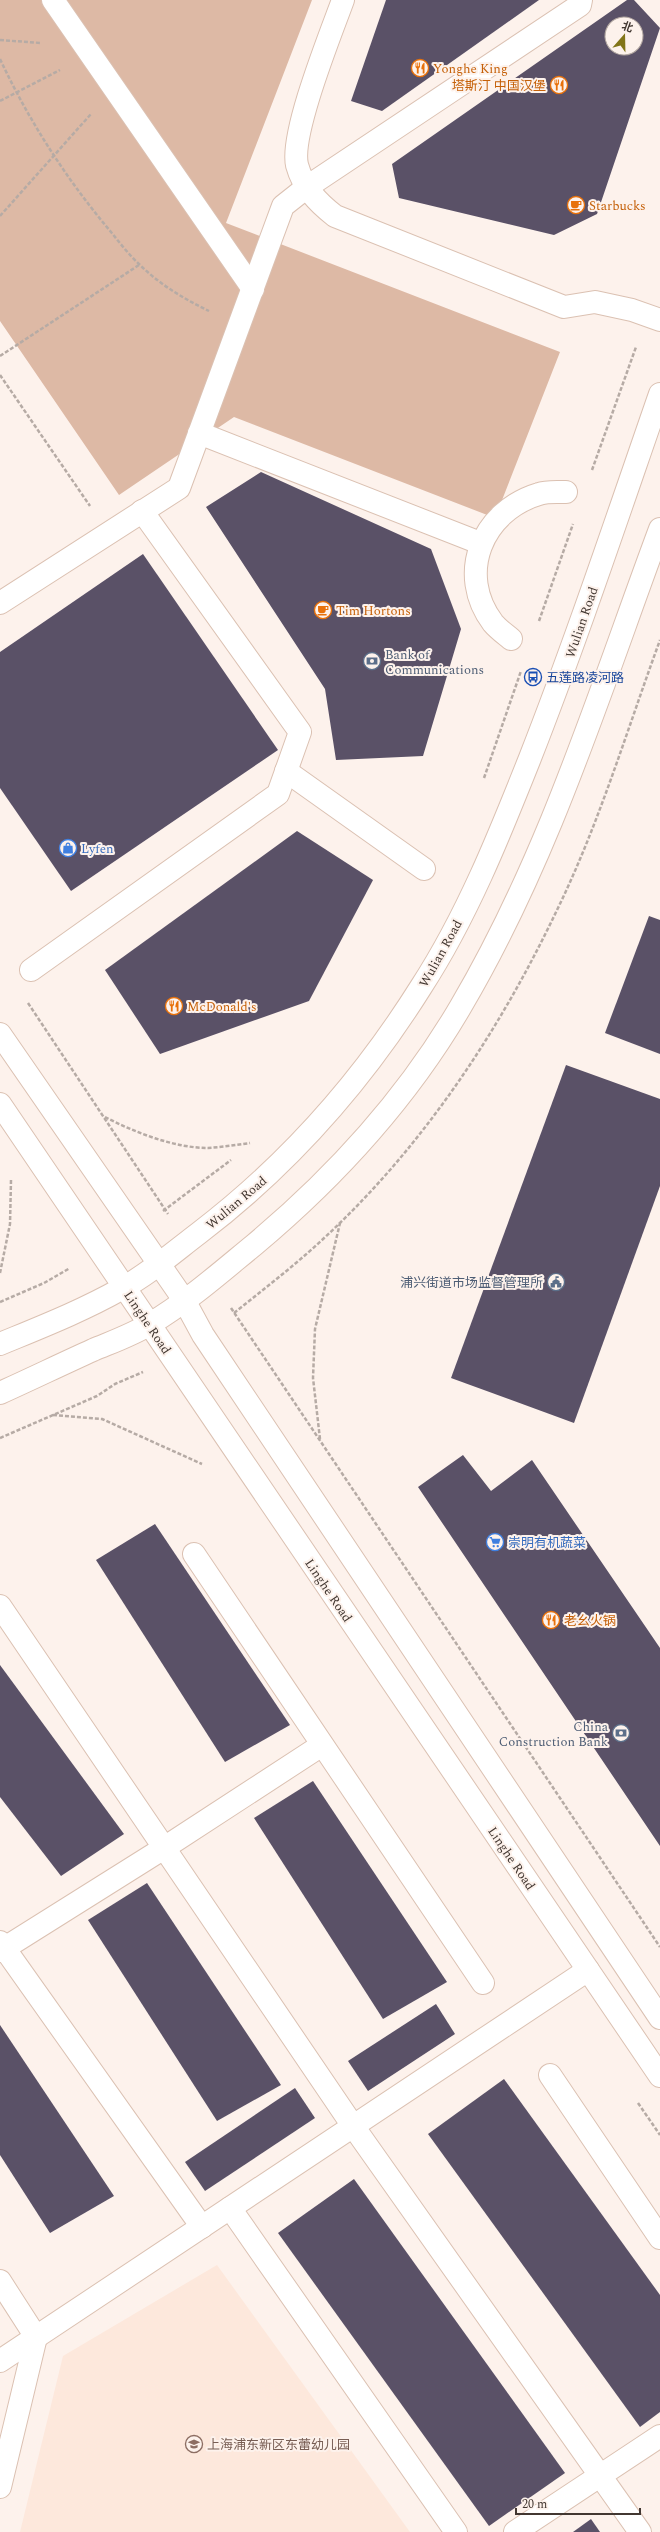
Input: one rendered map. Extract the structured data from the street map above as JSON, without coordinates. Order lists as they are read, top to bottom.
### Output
{
  "streets": {
    "street": ["Wulian Road", "Linghe Road"]
  },
  "crossings": [
    ["Wulian Road", "Linghe Road"]
  ],
  "places": {
    "restaurant": [
      "Yonghe King",
      "塔斯汀 中国汉堡",
      "McDonald's",
      "老幺火锅"
    ],
    "cafe": ["Starbucks", "Tim Hortons"],
    "bank": ["Bank of Communications", "China Construction Bank"],
    "bus stop": ["五莲路凌河路"],
    "shop": ["Lyfen"],
    "public building": ["浦兴街道市场监督管理所"],
    "supermarket": ["崇明有机蔬菜"],
    "school or university": ["上海浦东新区东蕾幼儿园"]
  },
  "scale_bar": "20 m",
  "north": "top"
}
